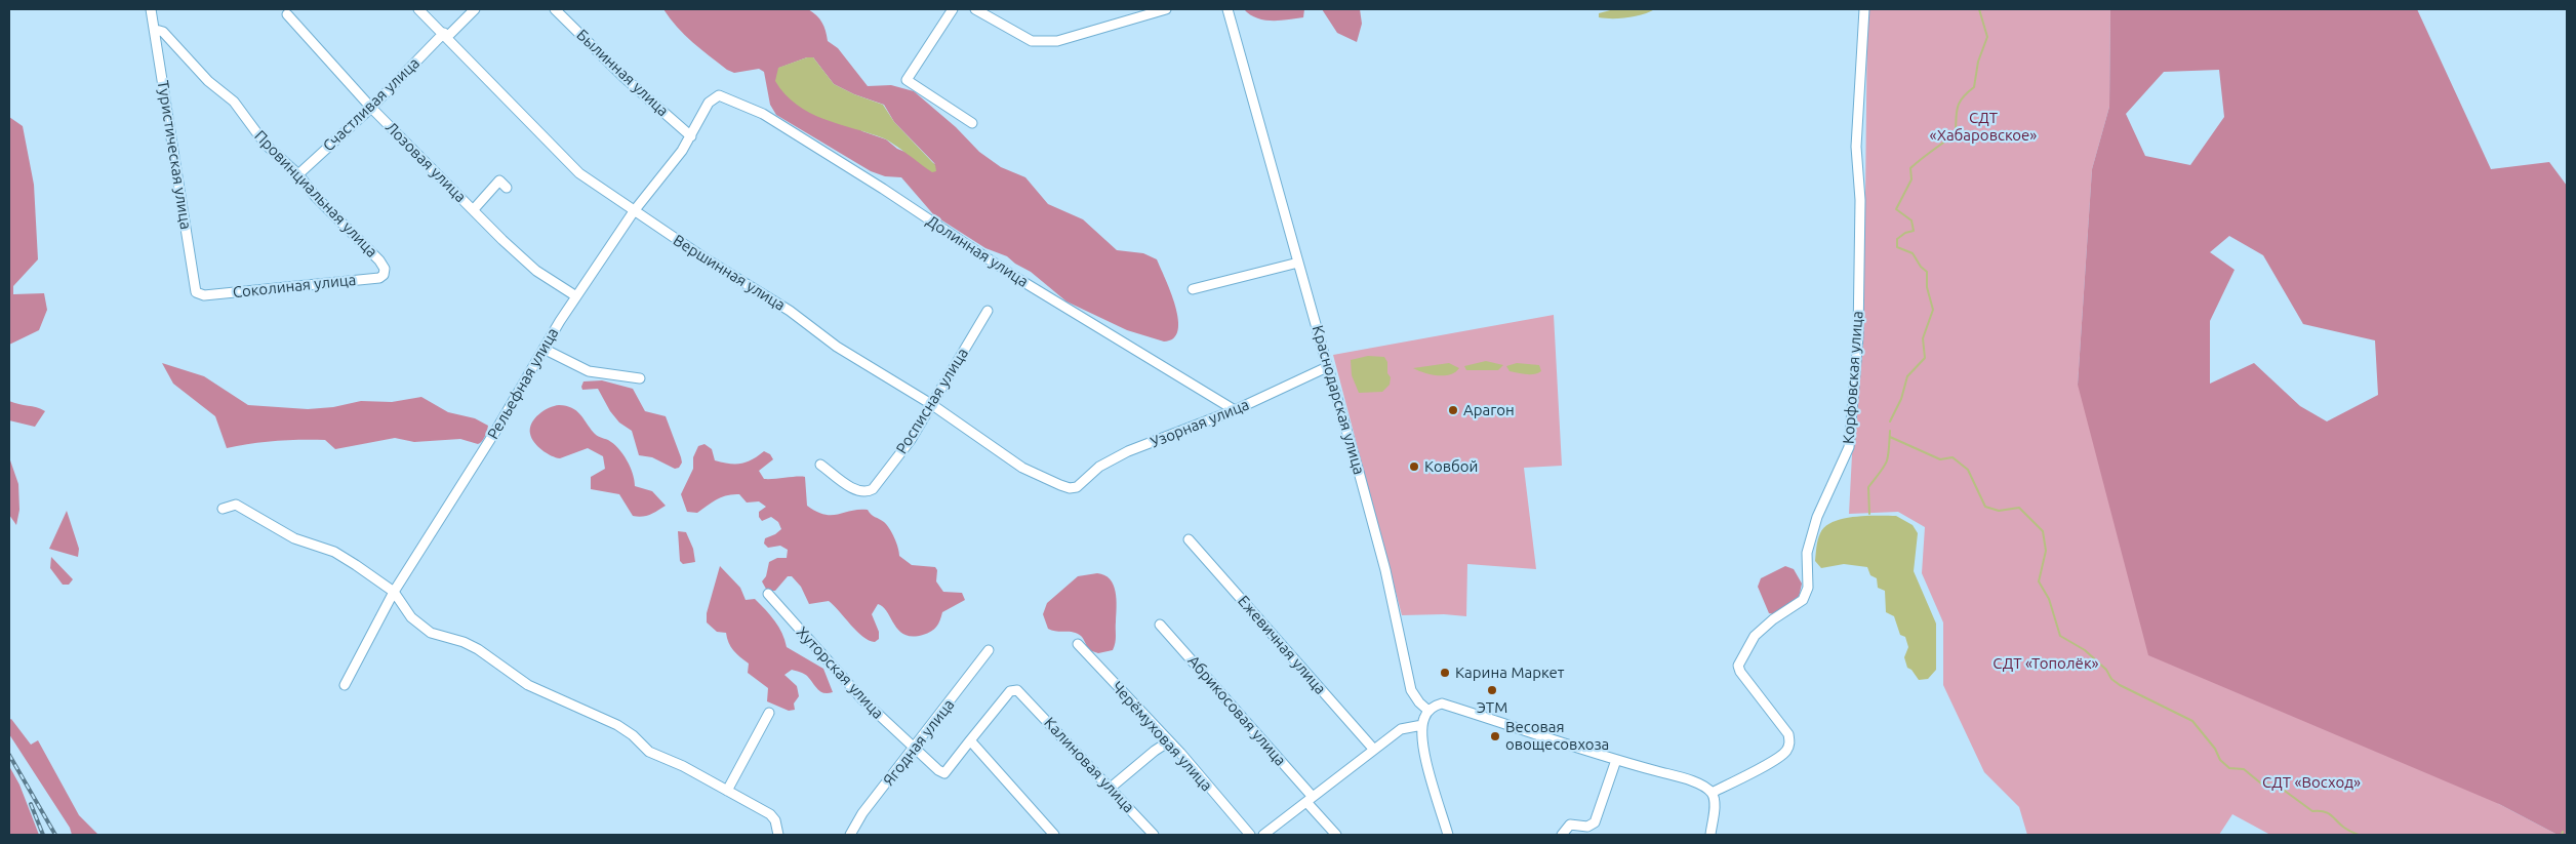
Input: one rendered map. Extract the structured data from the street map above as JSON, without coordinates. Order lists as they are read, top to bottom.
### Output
{
  "streets": {
    "street": [
      "Былинная улица",
      "Счастливая улица",
      "Туристическая улица",
      "Лозовая улица",
      "Провинциальная улица",
      "Долинная улица",
      "Вершинная улица",
      "Соколиная улица",
      "Корфовская улица",
      "Рельефная улица",
      "Краснодарская улица",
      "Росписная улица",
      "Узорная улица",
      "Ежевичная улица",
      "Хуторская улица",
      "Абрикосовая улица",
      "Черёмуховая улица",
      "Ягодная улица",
      "Калиновая улица"
    ]
  },
  "crossings": [
    ["Былинная улица", "Рельефная улица"],
    ["Счастливая улица", "Лозовая улица"],
    ["Счастливая улица", "Провинциальная улица"],
    ["Счастливая улица", "Вершинная улица"],
    ["Туристическая улица", "Провинциальная улица"],
    ["Туристическая улица", "Соколиная улица"],
    ["Лозовая улица", "Рельефная улица"],
    ["Провинциальная улица", "Соколиная улица"],
    ["Долинная улица", "Рельефная улица"],
    ["Долинная улица", "Узорная улица"],
    ["Вершинная улица", "Рельефная улица"],
    ["Вершинная улица", "Росписная улица"],
    ["Вершинная улица", "Узорная улица"],
    ["Краснодарская улица", "Узорная улица"],
    ["Хуторская улица", "Ягодная улица"],
    ["Хуторская улица", "Калиновая улица"]
  ],
  "parks": ["СДТ «Хабаровское»", "СДТ «Тополёк»", "СДТ «Восход»"],
  "places": [
    "Арагон",
    "Ковбой",
    "Карина Маркет",
    "ЭТМ",
    "Весовая овощесовхоза"
  ]
}
